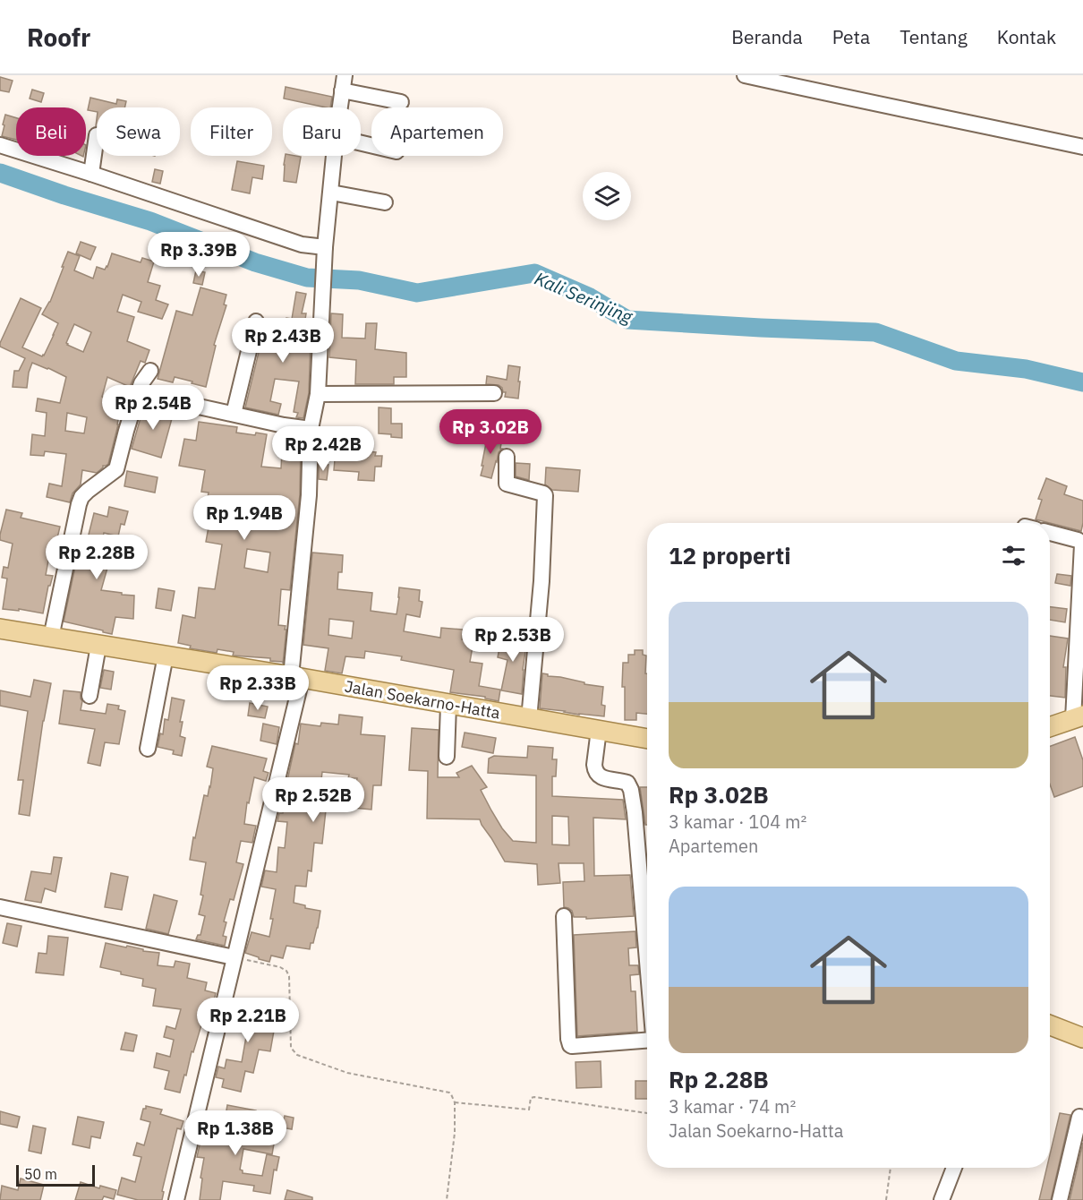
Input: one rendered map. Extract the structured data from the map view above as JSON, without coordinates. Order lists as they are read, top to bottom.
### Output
{
  "streets": {
    "main road": ["Jalan Soekarno-Hatta"]
  },
  "water": ["Kali Serinjing"],
  "scale_bar": "50 m",
  "page": {
    "header": "Roofr",
    "nav": [
      "Beranda",
      "Peta",
      "Tentang",
      "Kontak"
    ],
    "chip": [
      "Beli",
      "Sewa",
      "Filter",
      "Baru",
      "Apartemen"
    ],
    "price": [
      "Rp 3.39B",
      "Rp 2.43B",
      "Rp 2.54B",
      "Rp 3.02B",
      "Rp 2.42B",
      "Rp 1.94B",
      "Rp 2.28B",
      "Rp 2.53B",
      "Rp 2.33B",
      "Rp 2.52B",
      "Rp 2.21B",
      "Rp 1.38B"
    ],
    "heading": "12 properti",
    "list": [
      {
        "name": "Rp 3.02B",
        "note": "3 kamar · 104 m² · Apartemen"
      },
      {
        "name": "Rp 2.28B",
        "note": "3 kamar · 74 m² · Jalan Soekarno-Hatta"
      }
    ],
    "scale": "50 m"
  }
}
